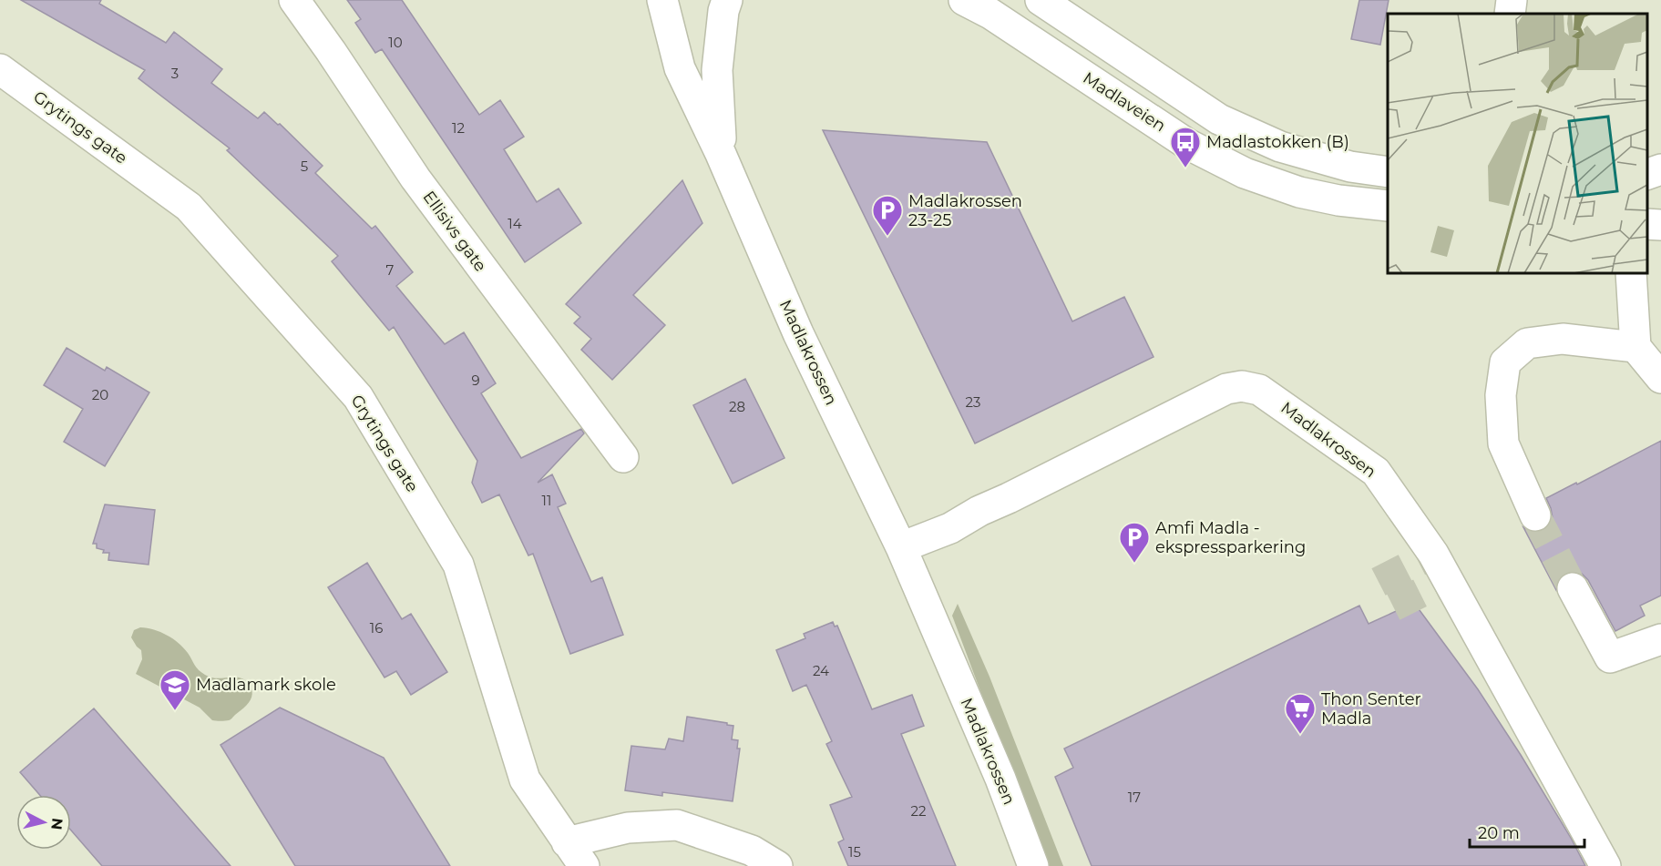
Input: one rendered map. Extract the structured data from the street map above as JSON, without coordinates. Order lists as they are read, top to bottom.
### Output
{
  "streets": {
    "street": [
      "Madlaveien",
      "Grytings gate",
      "Ellisivs gate",
      "Madlakrossen"
    ]
  },
  "places": {
    "bus stop": ["Madlastokken (B)"],
    "parking": ["Madlakrossen 23-25", "Amfi Madla - ekspressparkering"],
    "school or university": ["Madlamark skole"],
    "supermarket": ["Thon Senter Madla"]
  },
  "house_numbers": [
    "10",
    "3",
    "12",
    "5",
    "14",
    "7",
    "9",
    "20",
    "23",
    "28",
    "11",
    "16",
    "24",
    "17",
    "22",
    "15"
  ],
  "scale_bar": "20 m",
  "north": "right"
}
